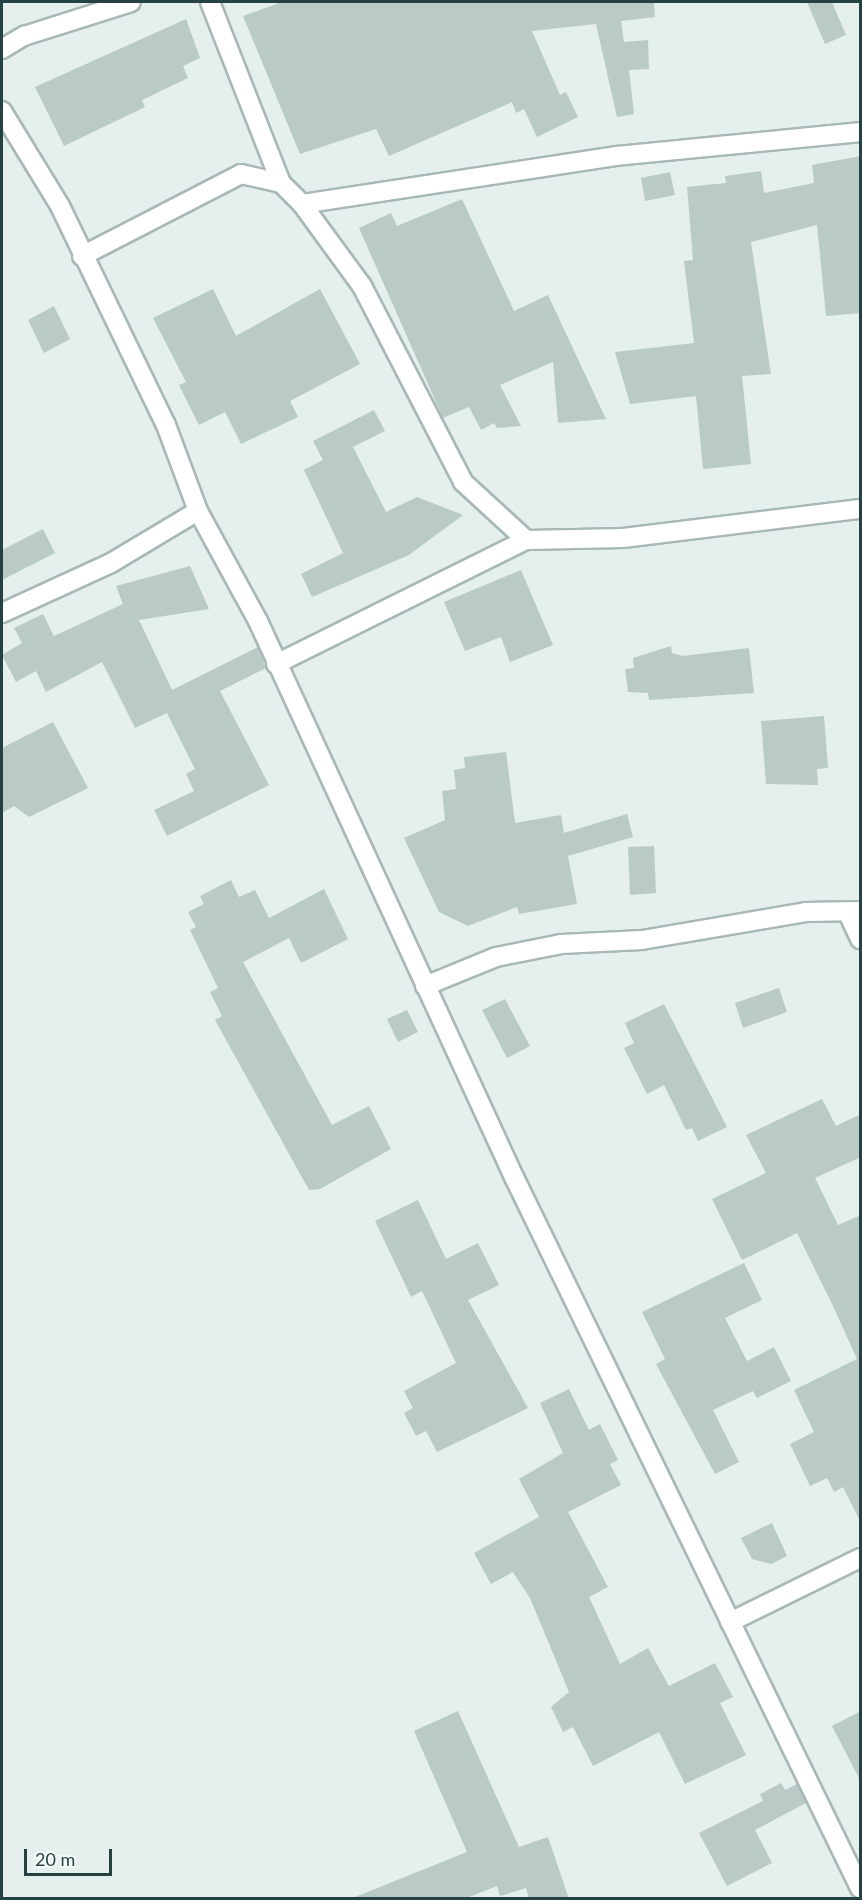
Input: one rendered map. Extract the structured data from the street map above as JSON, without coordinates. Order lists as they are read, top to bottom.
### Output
{
  "scale_bar": "20 m"
}
